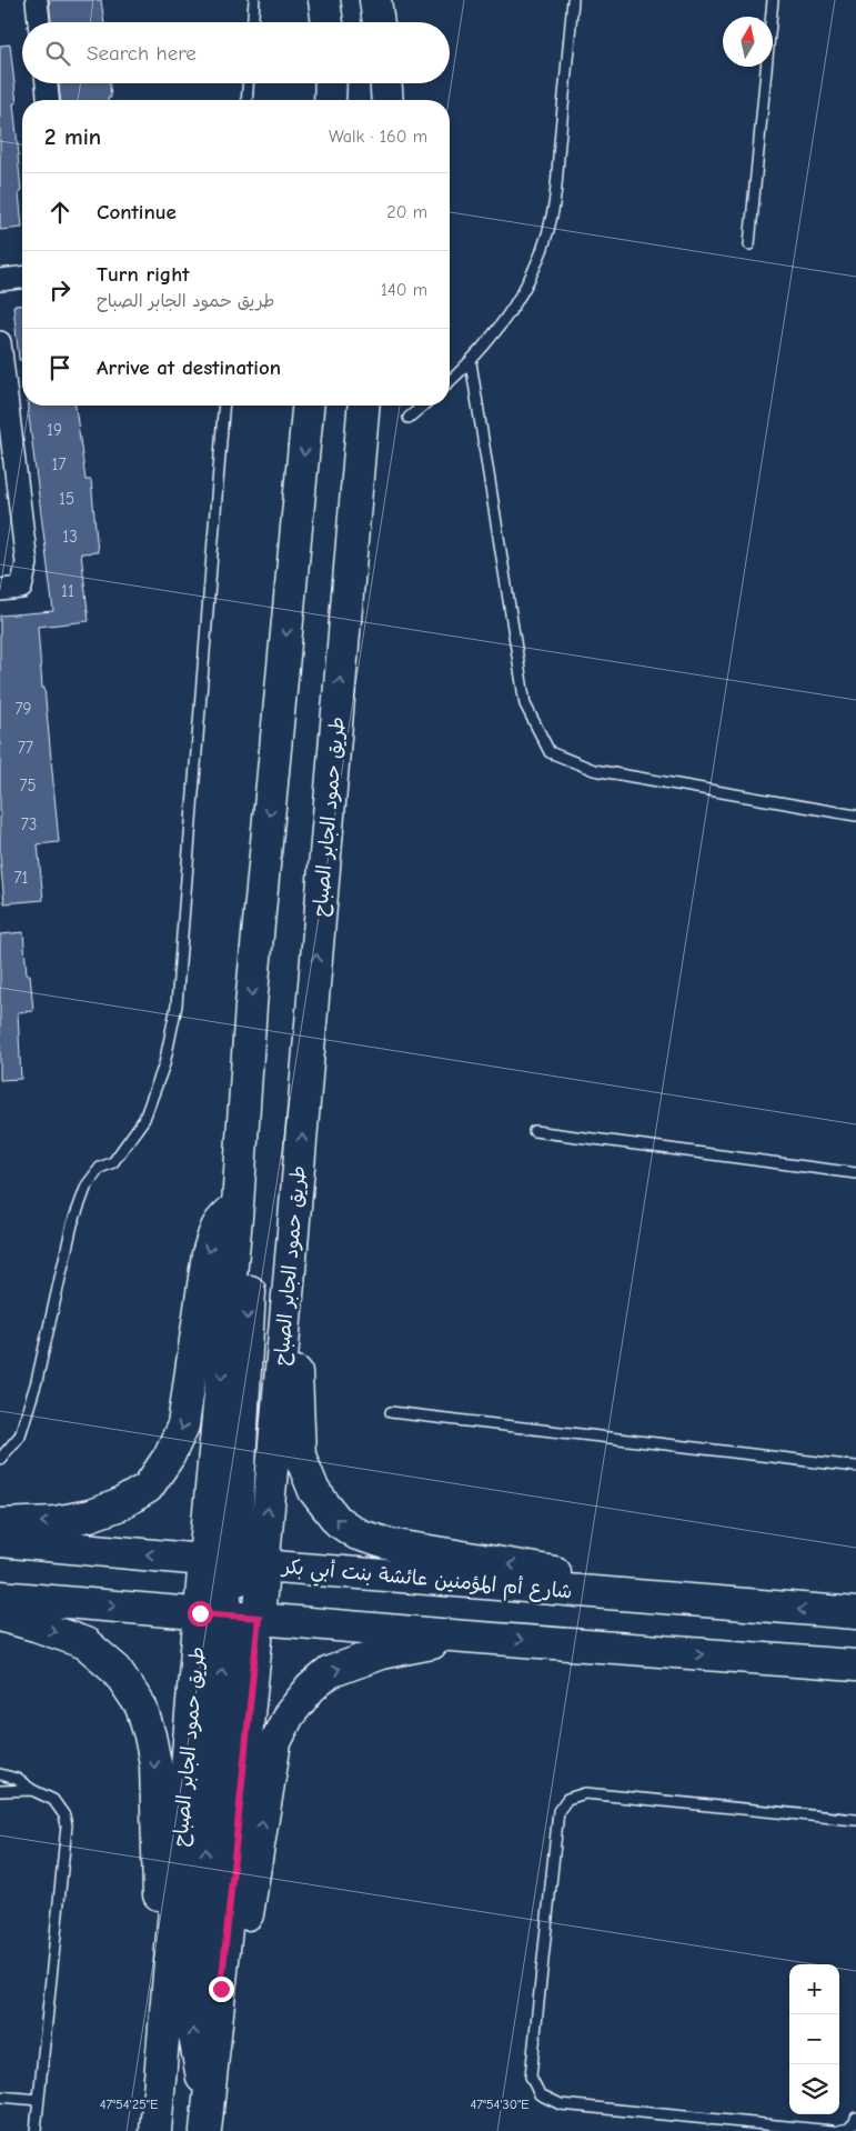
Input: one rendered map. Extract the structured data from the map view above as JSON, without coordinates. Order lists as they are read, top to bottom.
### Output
{
  "streets": {
    "main road": ["طريق حمود الجابر الصباح", "شارع أم المؤمنين عائشة بنت أبي بكر"]
  },
  "crossings": [
    ["طريق حمود الجابر الصباح", "شارع أم المؤمنين عائشة بنت أبي بكر"]
  ],
  "house_numbers": [
    "19",
    "17",
    "15",
    "13",
    "11",
    "79",
    "77",
    "75",
    "73",
    "71"
  ],
  "north": "top",
  "page": {
    "search": "Search here",
    "heading": ["2 min", "Walk · 160 m"],
    "list": [
      ["Continue", "20 m"],
      ["Turn right", "طريق حمود الجابر الصباح", "140 m"],
      "Arrive at destination"
    ],
    "map_buttons": ["+", "−"]
  },
  "coordinates": ["47°54'25\"E", "47°54'30\"E"]
}
